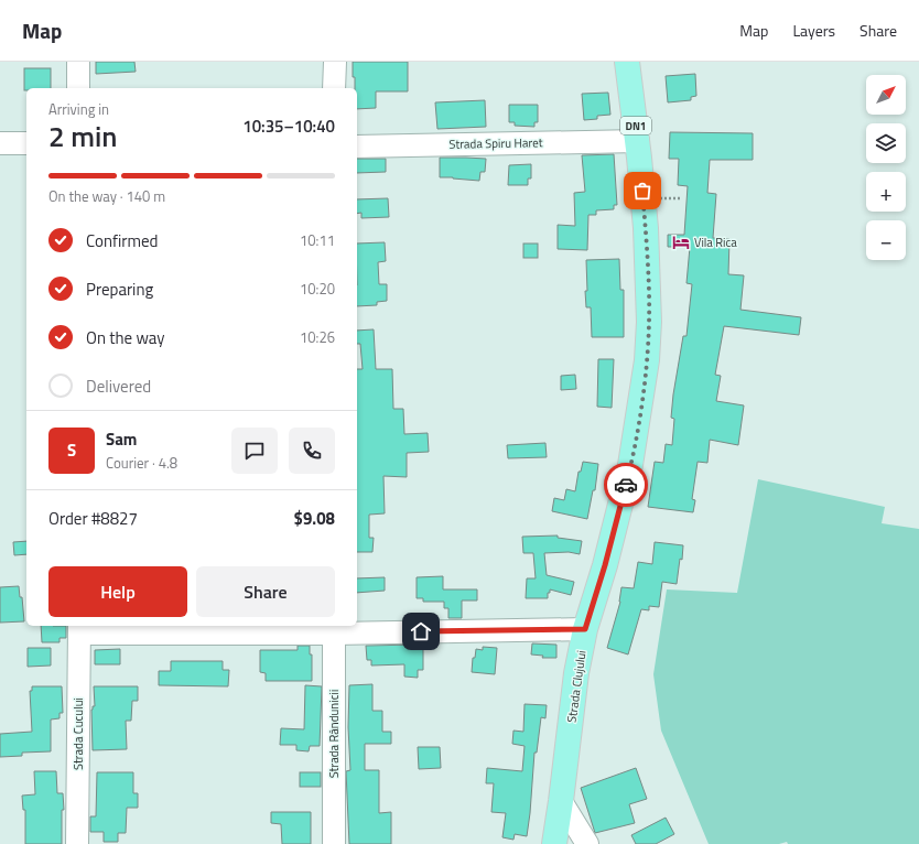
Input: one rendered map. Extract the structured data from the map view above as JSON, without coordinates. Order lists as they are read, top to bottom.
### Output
{
  "streets": {
    "main road": ["DN1", "Strada Clujului"],
    "street": ["Strada Spiru Haret", "Strada Cucului", "Strada Rândunicii"]
  },
  "crossings": [
    ["Strada Spiru Haret", "Strada Clujului"]
  ],
  "places": {
    "hotel": ["Vila Rica"]
  },
  "north": "top right",
  "page": {
    "header": "Map",
    "nav": ["Map", "Layers", "Share"],
    "map_buttons": ["+", "−"],
    "heading": ["2 min", "Arriving in", "10:35–10:40"],
    "panel": [
      "Sam",
      "Courier · 4.8",
      "Order #8827",
      "$9.08"
    ],
    "bar": "On the way · 140 m",
    "list": [
      ["Confirmed", "10:11"],
      ["Preparing", "10:20"],
      ["On the way", "10:26"],
      "Delivered"
    ],
    "round": "S",
    "buttons": ["Help", "Share"]
  }
}
